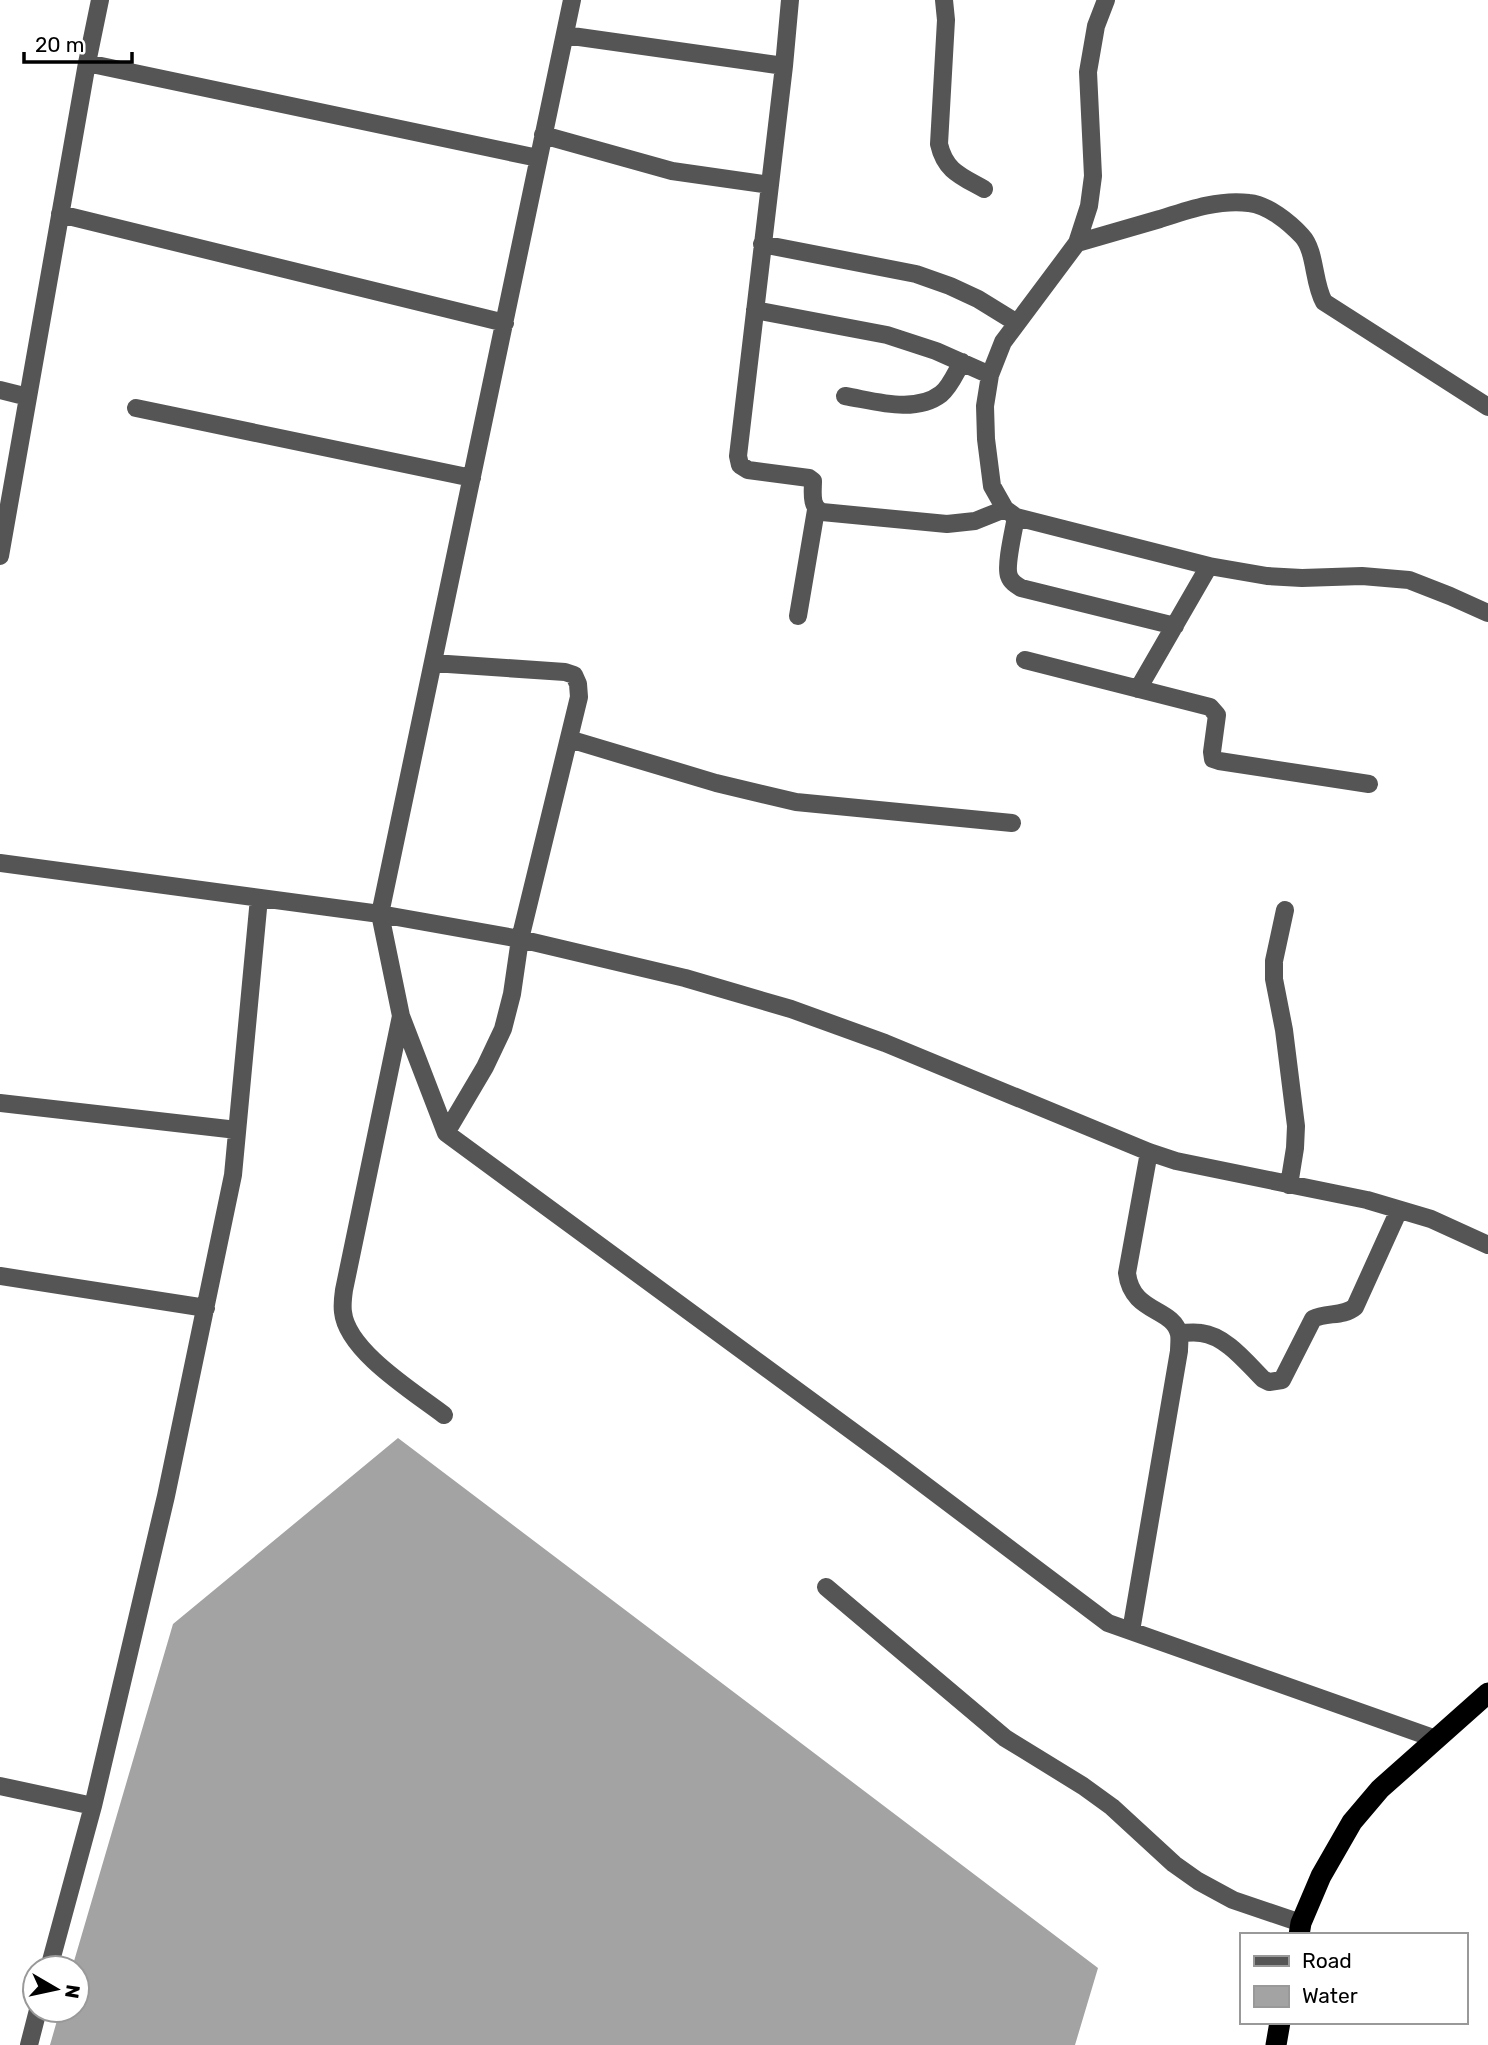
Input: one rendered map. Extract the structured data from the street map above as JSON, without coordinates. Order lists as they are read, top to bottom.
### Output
{
  "legend": ["Road", "Water"],
  "scale_bar": "20 m",
  "north": "right"
}
